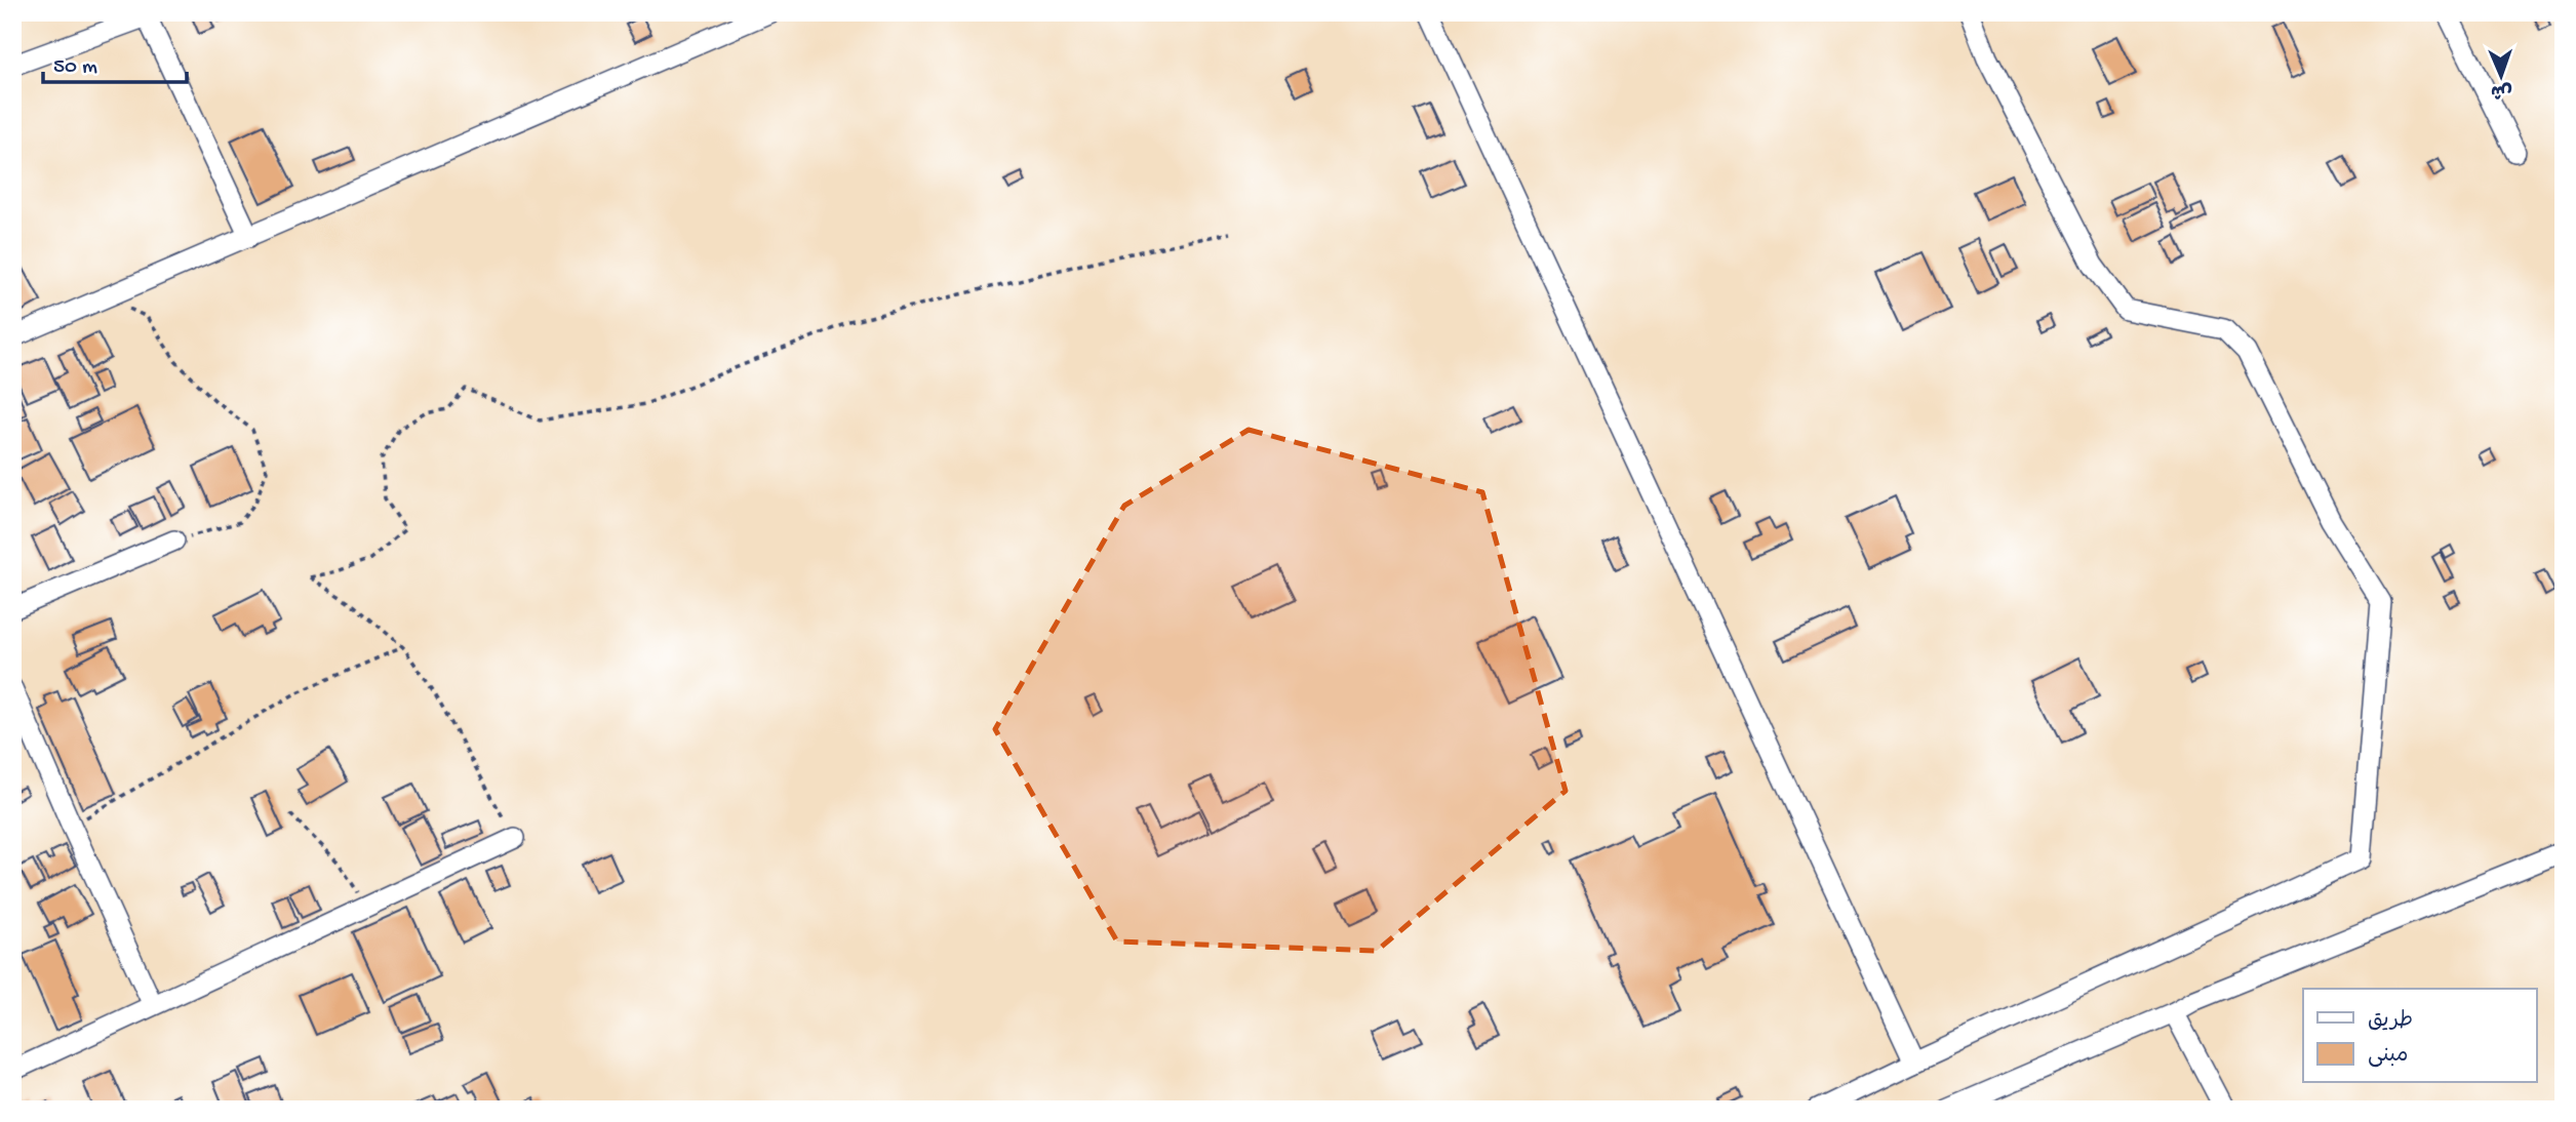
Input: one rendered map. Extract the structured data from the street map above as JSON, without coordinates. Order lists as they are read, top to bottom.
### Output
{
  "legend": ["طريق", "مبنى"],
  "scale_bar": "50 m",
  "north": "bottom"
}
